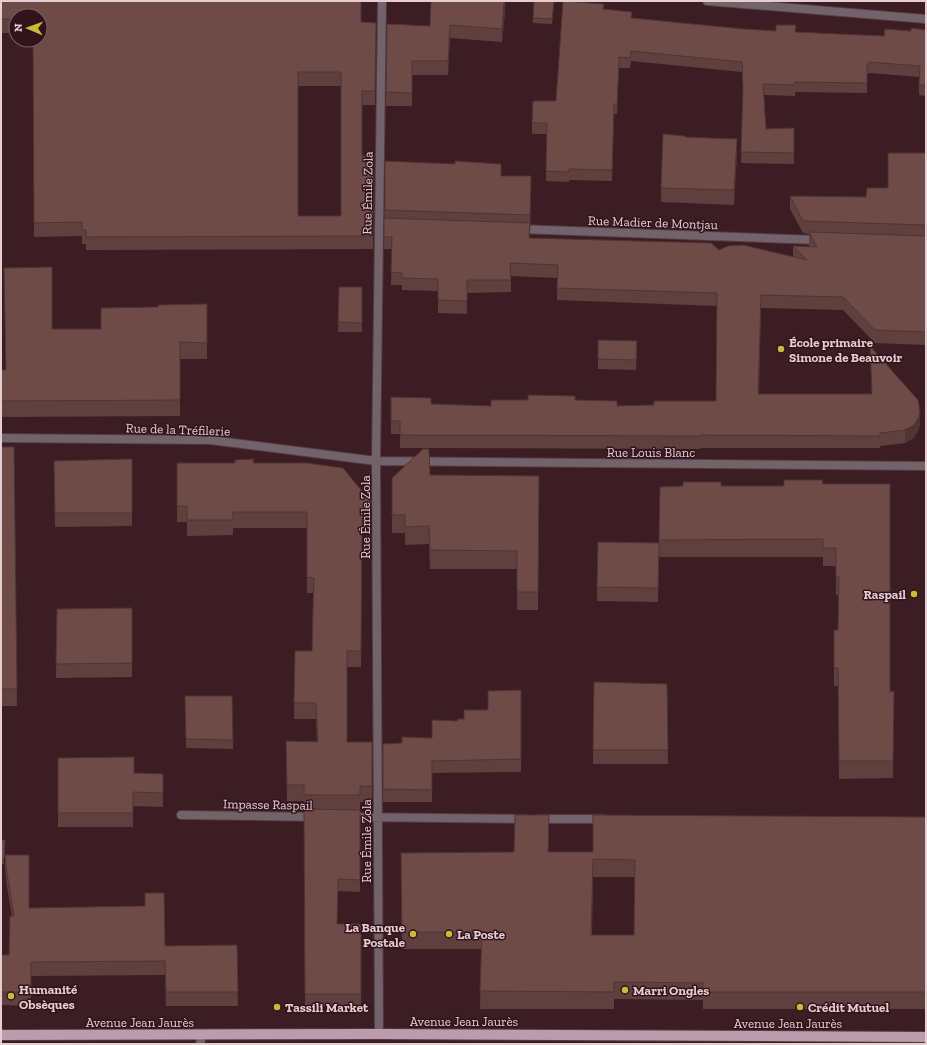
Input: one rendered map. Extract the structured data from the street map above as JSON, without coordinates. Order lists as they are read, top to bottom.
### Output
{
  "streets": {
    "main road": ["Avenue Jean Jaurès"],
    "street": [
      "Rue Émile Zola",
      "Rue Madier de Montjau",
      "Rue de la Tréfilerie",
      "Rue Louis Blanc",
      "Impasse Raspail"
    ]
  },
  "crossings": [
    ["Rue Émile Zola", "Rue de la Tréfilerie"],
    ["Rue Émile Zola", "Rue Louis Blanc"],
    ["Rue Émile Zola", "Avenue Jean Jaurès"],
    ["Rue de la Tréfilerie", "Rue Louis Blanc"]
  ],
  "places": [
    "École primaire Simone de Beauvoir",
    "Raspail",
    "La Banque Postale",
    "La Poste",
    "Marri Ongles",
    "Humanité Obsèques",
    "Tassili Market",
    "Crédit Mutuel"
  ],
  "north": "left"
}
